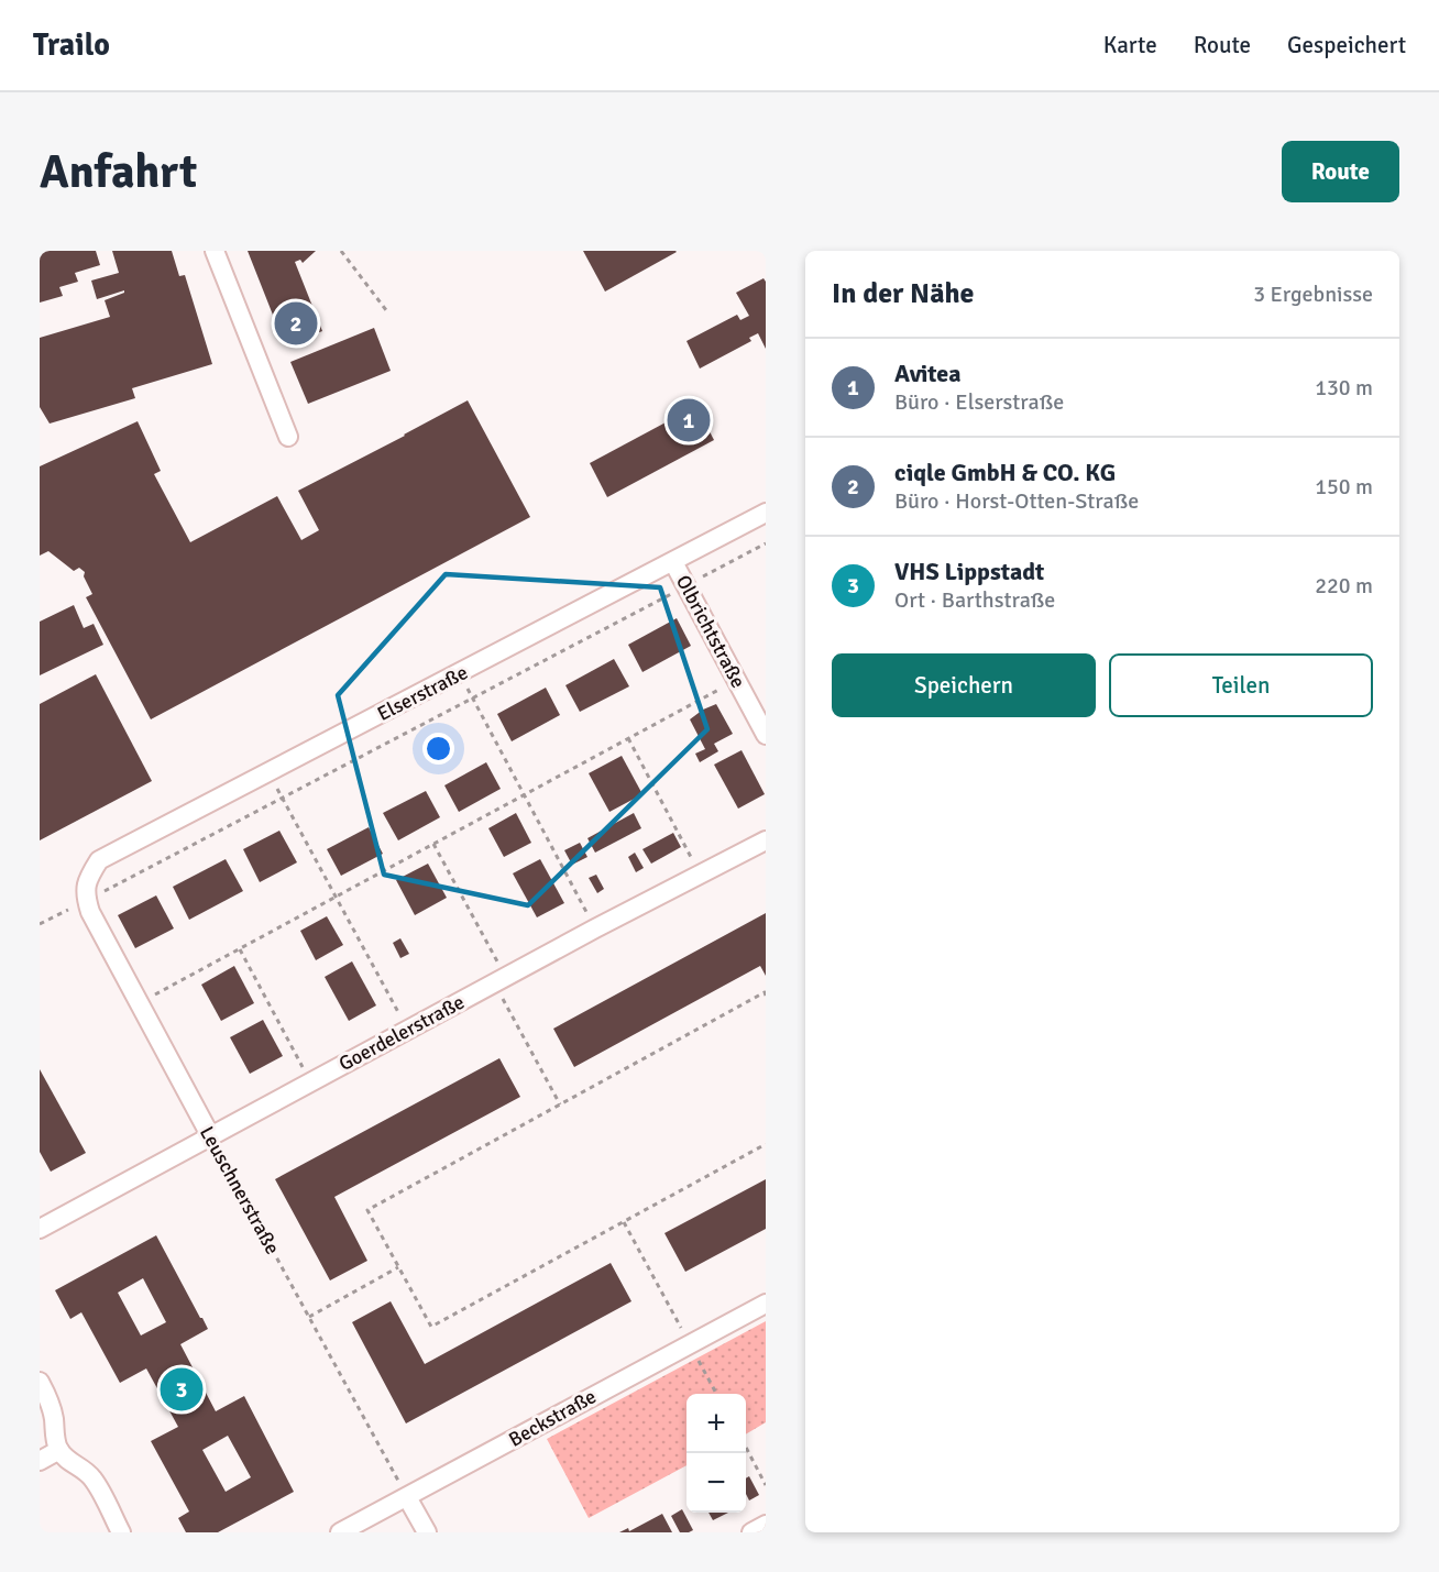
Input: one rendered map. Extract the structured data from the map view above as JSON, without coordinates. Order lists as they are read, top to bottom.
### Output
{
  "streets": {
    "street": [
      "Olbrichtstraße",
      "Elserstraße",
      "Goerdelerstraße",
      "Leuschnerstraße",
      "Beckstraße"
    ]
  },
  "crossings": [
    ["Olbrichtstraße", "Elserstraße"],
    ["Elserstraße", "Leuschnerstraße"],
    ["Goerdelerstraße", "Leuschnerstraße"],
    ["Leuschnerstraße", "Beckstraße"]
  ],
  "page": {
    "header": "Trailo",
    "nav": ["Karte", "Route", "Gespeichert"],
    "buttons": [
      "Route",
      ["Speichern", "Teilen"]
    ],
    "title": "Anfahrt",
    "heading": ["In der Nähe", "3 Ergebnisse"],
    "pins": ["2", "1", "3"],
    "list": [
      {
        "mark": "1",
        "name": "Avitea",
        "note": "Büro · Elserstraße",
        "value": "130 m"
      },
      {
        "mark": "2",
        "name": "ciqle GmbH & CO. KG",
        "note": "Büro · Horst-Otten-Straße",
        "value": "150 m"
      },
      {
        "mark": "3",
        "name": "VHS Lippstadt",
        "note": "Ort · Barthstraße",
        "value": "220 m"
      }
    ],
    "map_buttons": ["+", "−"]
  }
}
